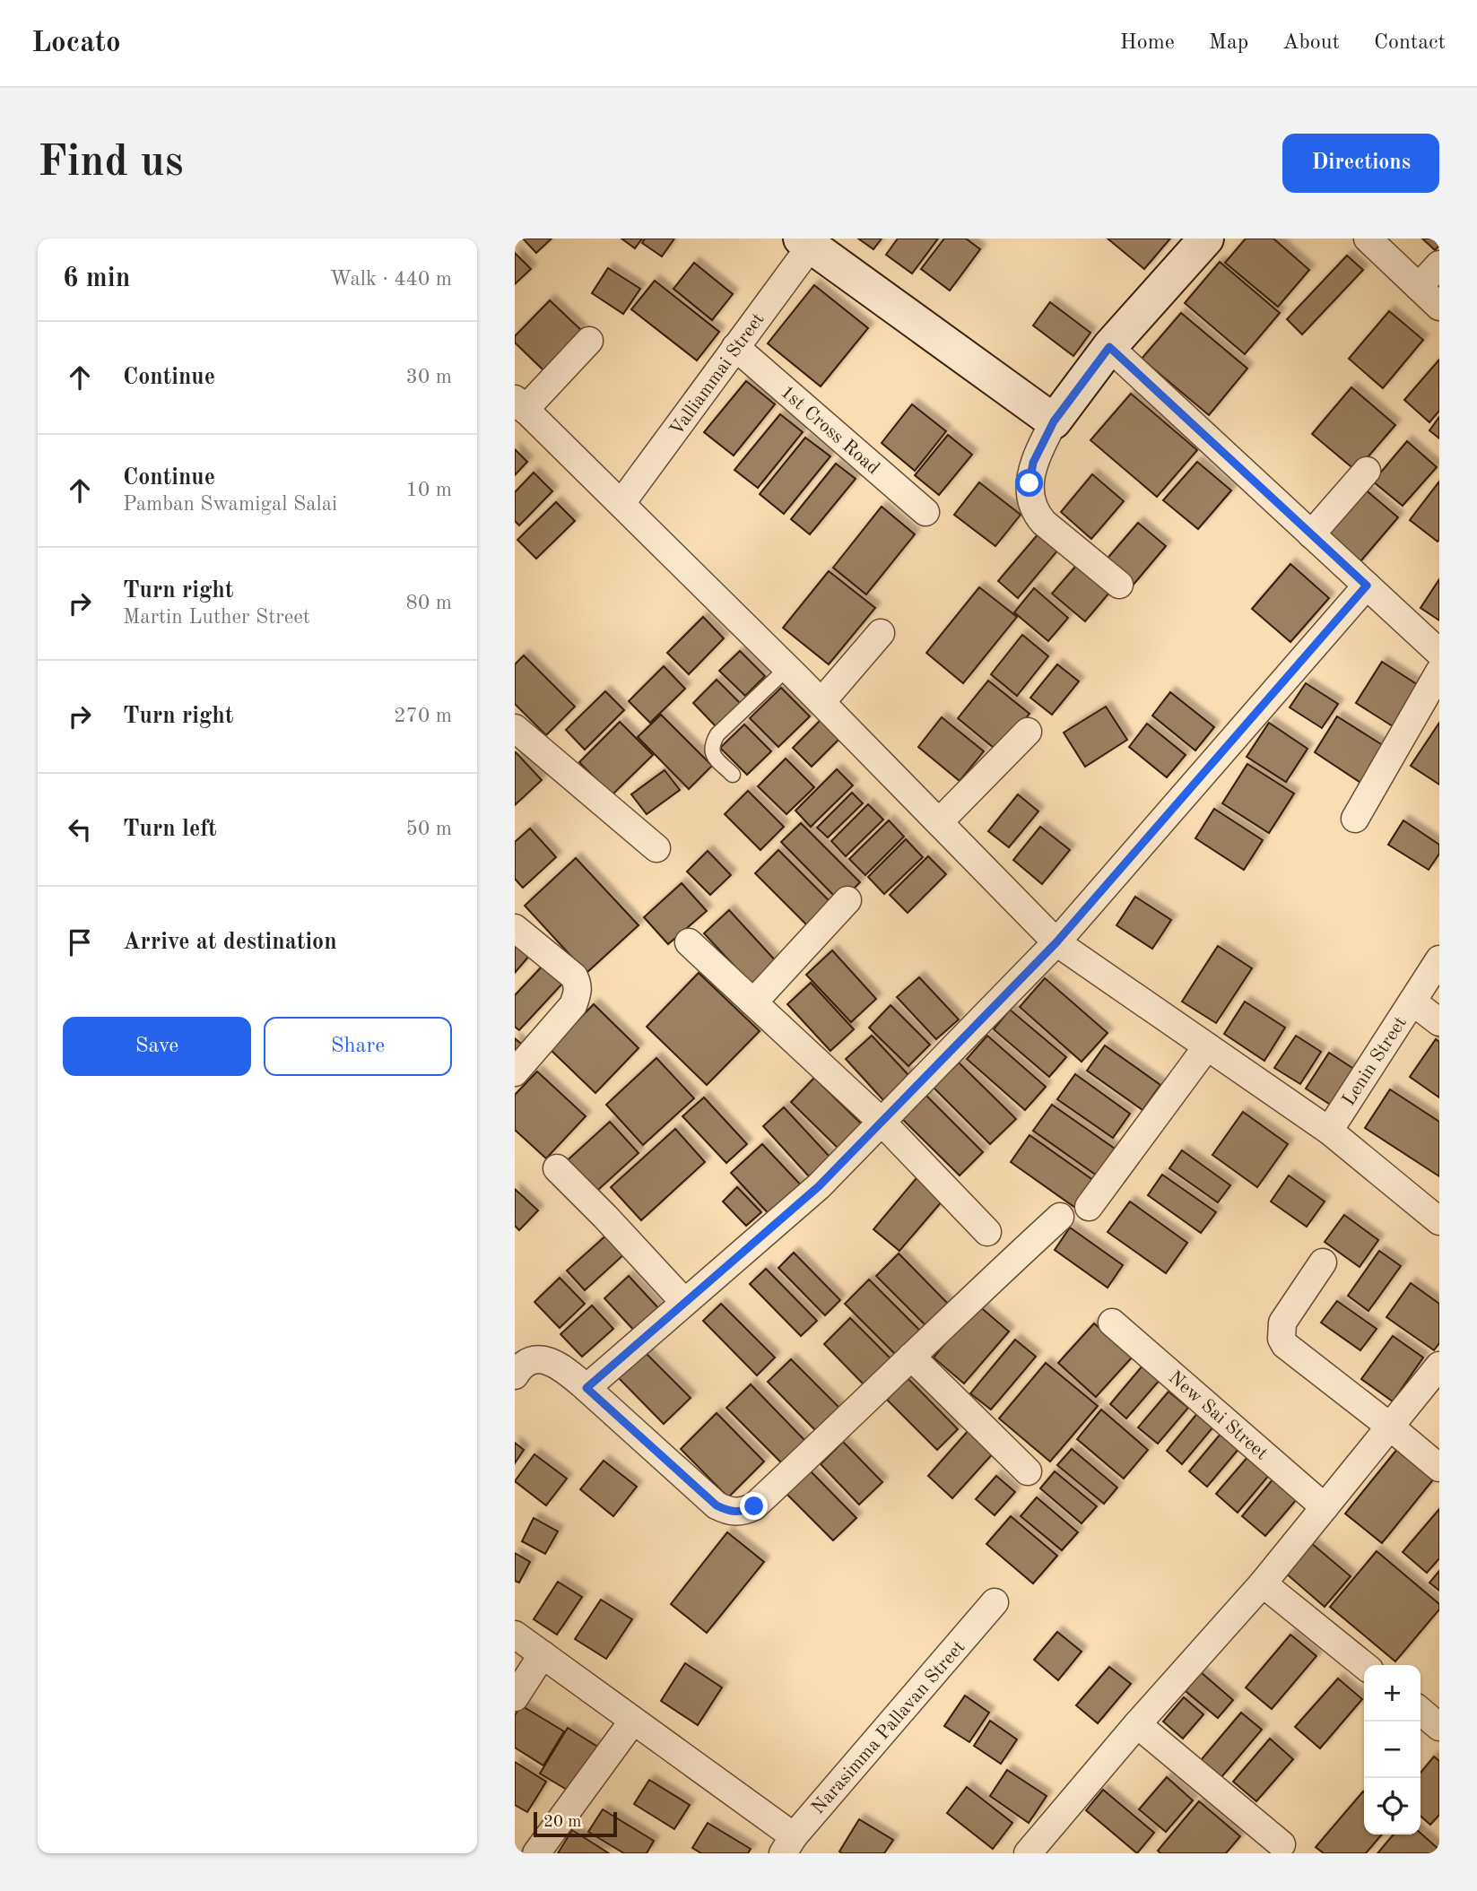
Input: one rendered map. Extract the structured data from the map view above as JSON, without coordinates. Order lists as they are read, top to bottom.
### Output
{
  "streets": {
    "street": [
      "Valliammai Street",
      "1st Cross Road",
      "Lenin Street",
      "New Sai Street",
      "Narasimma Pallavan Street"
    ]
  },
  "crossings": [
    ["Valliammai Street", "1st Cross Road"]
  ],
  "scale_bar": "20 m",
  "page": {
    "header": "Locato",
    "nav": [
      "Home",
      "Map",
      "About",
      "Contact"
    ],
    "buttons": [
      "Directions",
      ["Save", "Share"]
    ],
    "title": "Find us",
    "heading": ["6 min", "Walk · 440 m"],
    "list": [
      ["Continue", "30 m"],
      ["Continue", "Pamban Swamigal Salai", "10 m"],
      ["Turn right", "Martin Luther Street", "80 m"],
      ["Turn right", "270 m"],
      ["Turn left", "50 m"],
      "Arrive at destination"
    ],
    "map_buttons": ["+", "−"],
    "scale": "20 m"
  }
}
